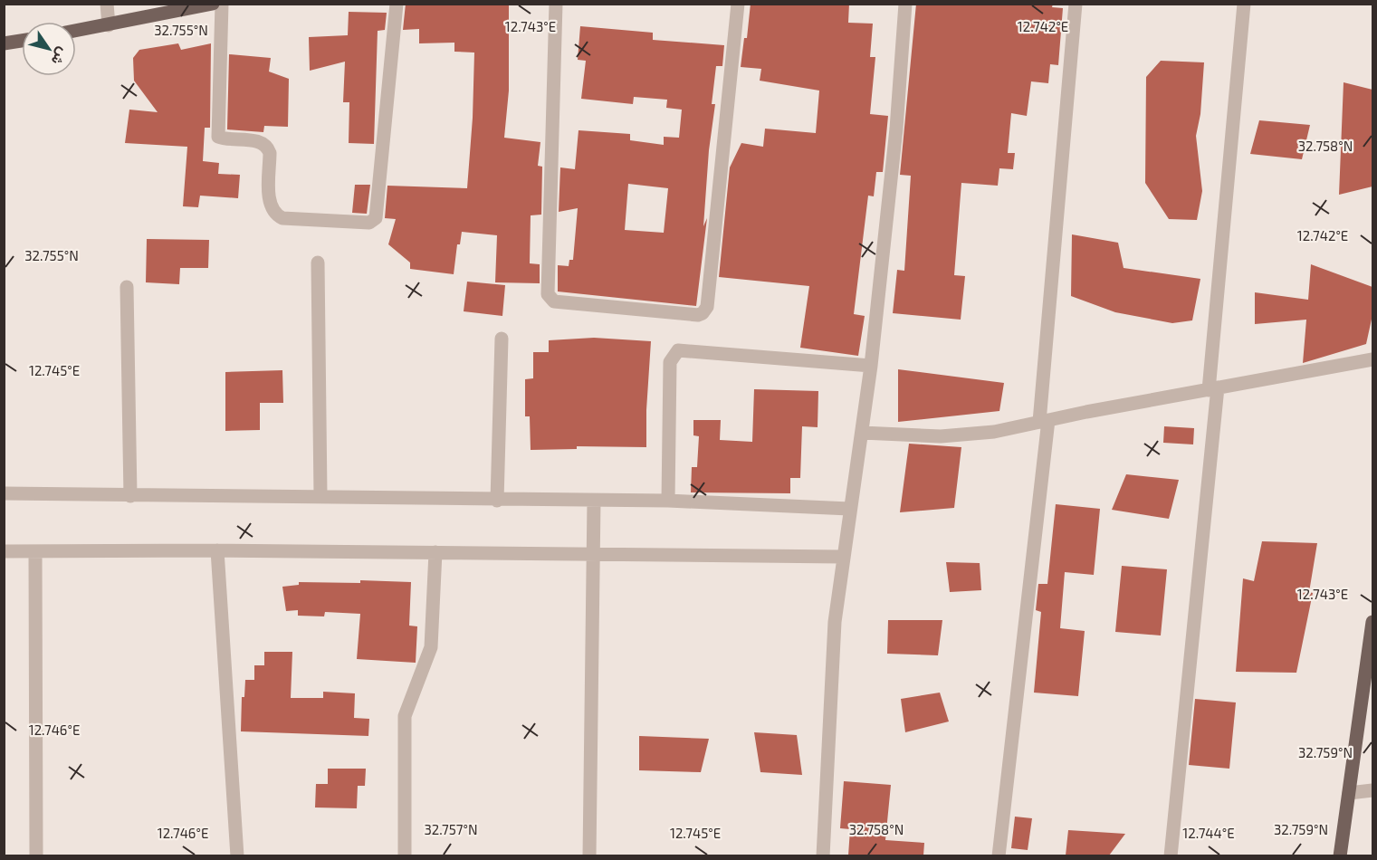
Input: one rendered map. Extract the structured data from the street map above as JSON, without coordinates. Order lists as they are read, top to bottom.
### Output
{
  "north": "bottom right",
  "coordinates": [
    "12.743°E",
    "12.742°E",
    "32.755°N",
    "32.758°N",
    "12.745°E",
    "12.746°E",
    "32.759°N",
    "32.757°N",
    "12.744°E"
  ]
}
